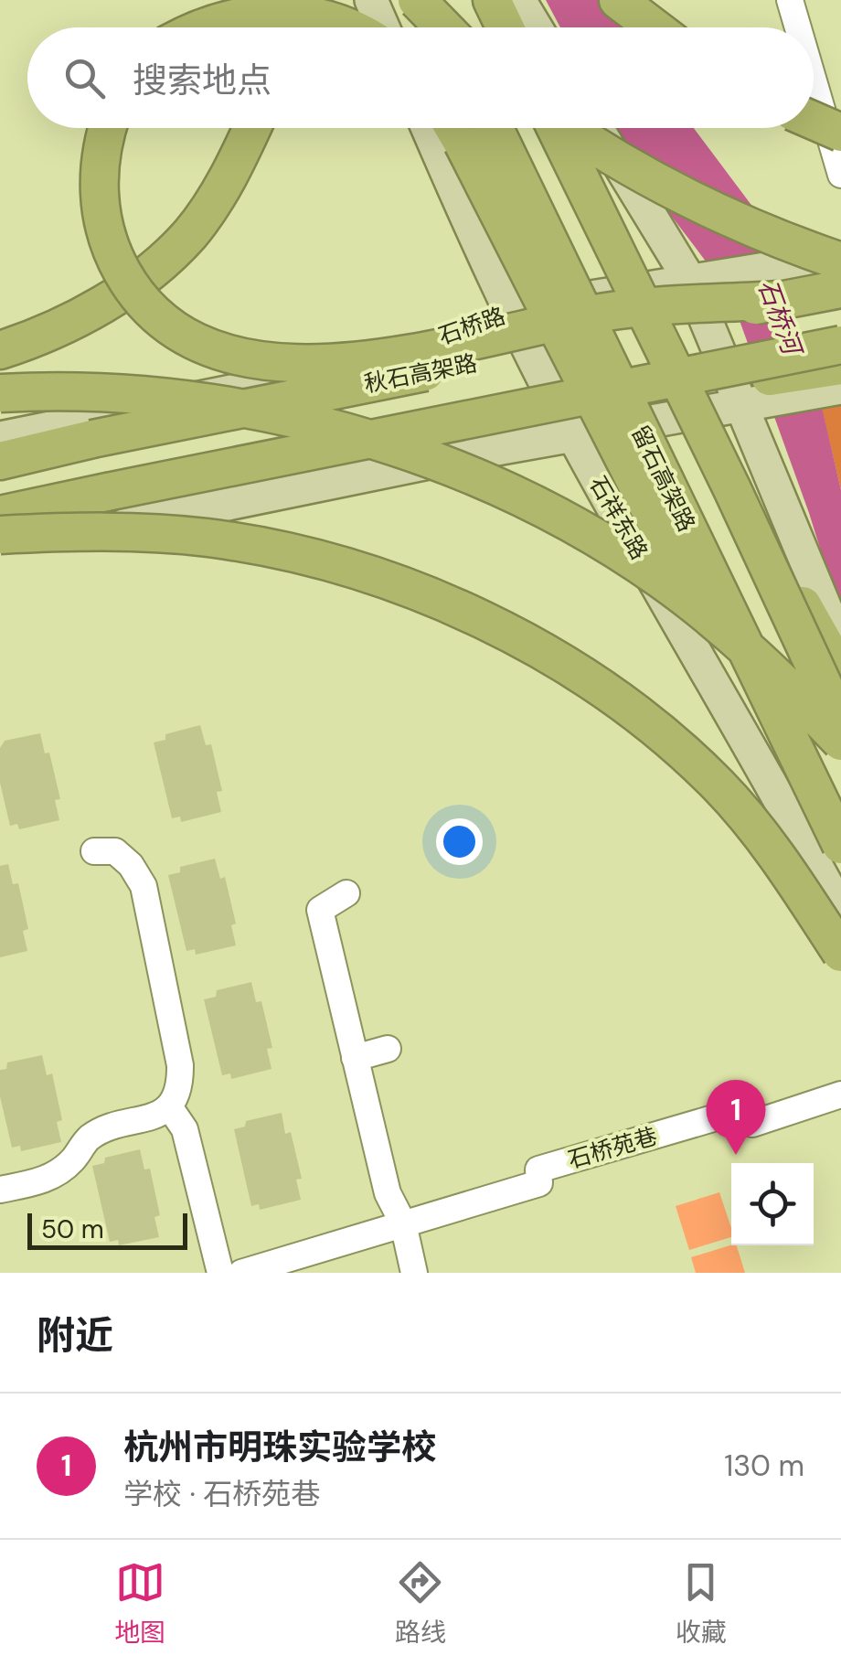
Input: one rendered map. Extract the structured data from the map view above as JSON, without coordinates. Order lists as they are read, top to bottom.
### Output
{
  "streets": {
    "highway": ["秋石高架路", "留石高架路"],
    "main road": ["石桥路", "石祥东路"],
    "street": ["石桥苑巷"]
  },
  "crossings": [
    ["石桥路", "石祥东路"]
  ],
  "water": ["石桥河"],
  "scale_bar": "50 m",
  "page": {
    "search": "搜索地点",
    "pins": "1",
    "scale": "50 m",
    "heading": "附近",
    "list": [
      {
        "mark": "1",
        "name": "杭州市明珠实验学校",
        "note": "学校 · 石桥苑巷",
        "value": "130 m"
      }
    ],
    "nav": ["地图", "路线", "收藏"]
  }
}
